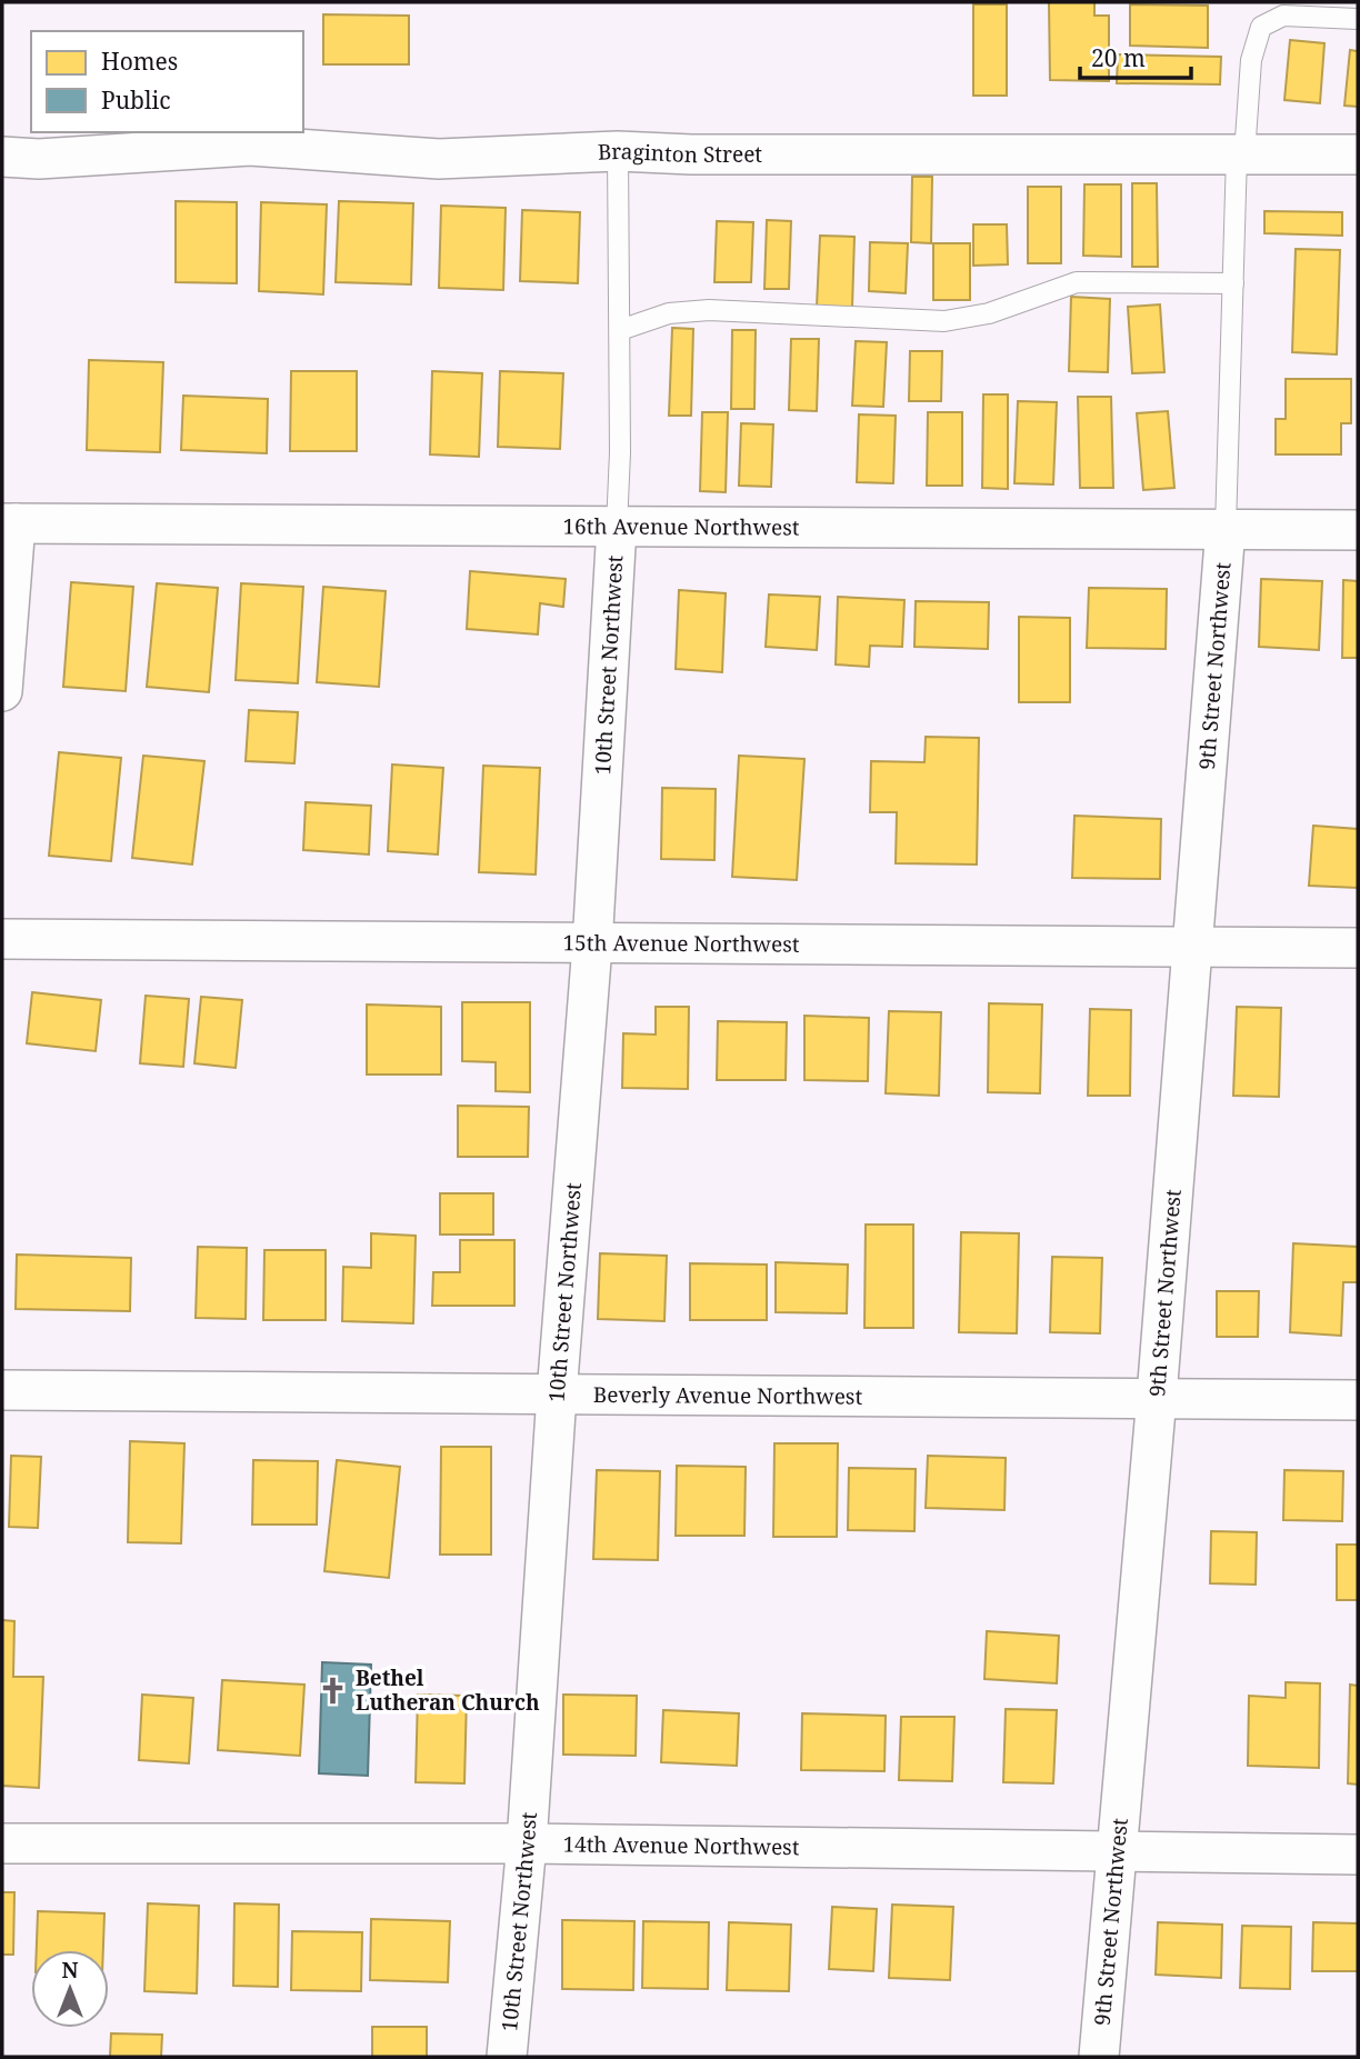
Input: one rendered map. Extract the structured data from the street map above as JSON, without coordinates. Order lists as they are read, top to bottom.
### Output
{
  "streets": {
    "street": [
      "Braginton Street",
      "16th Avenue Northwest",
      "10th Street Northwest",
      "9th Street Northwest",
      "15th Avenue Northwest",
      "Beverly Avenue Northwest",
      "14th Avenue Northwest"
    ]
  },
  "crossings": [
    ["16th Avenue Northwest", "10th Street Northwest"],
    ["16th Avenue Northwest", "9th Street Northwest"],
    ["10th Street Northwest", "15th Avenue Northwest"],
    ["10th Street Northwest", "Beverly Avenue Northwest"],
    ["10th Street Northwest", "14th Avenue Northwest"],
    ["9th Street Northwest", "15th Avenue Northwest"],
    ["9th Street Northwest", "Beverly Avenue Northwest"],
    ["9th Street Northwest", "14th Avenue Northwest"]
  ],
  "places": {
    "church": ["Bethel Lutheran Church"]
  },
  "legend": ["Homes", "Public"],
  "scale_bar": "20 m",
  "north": "top"
}
